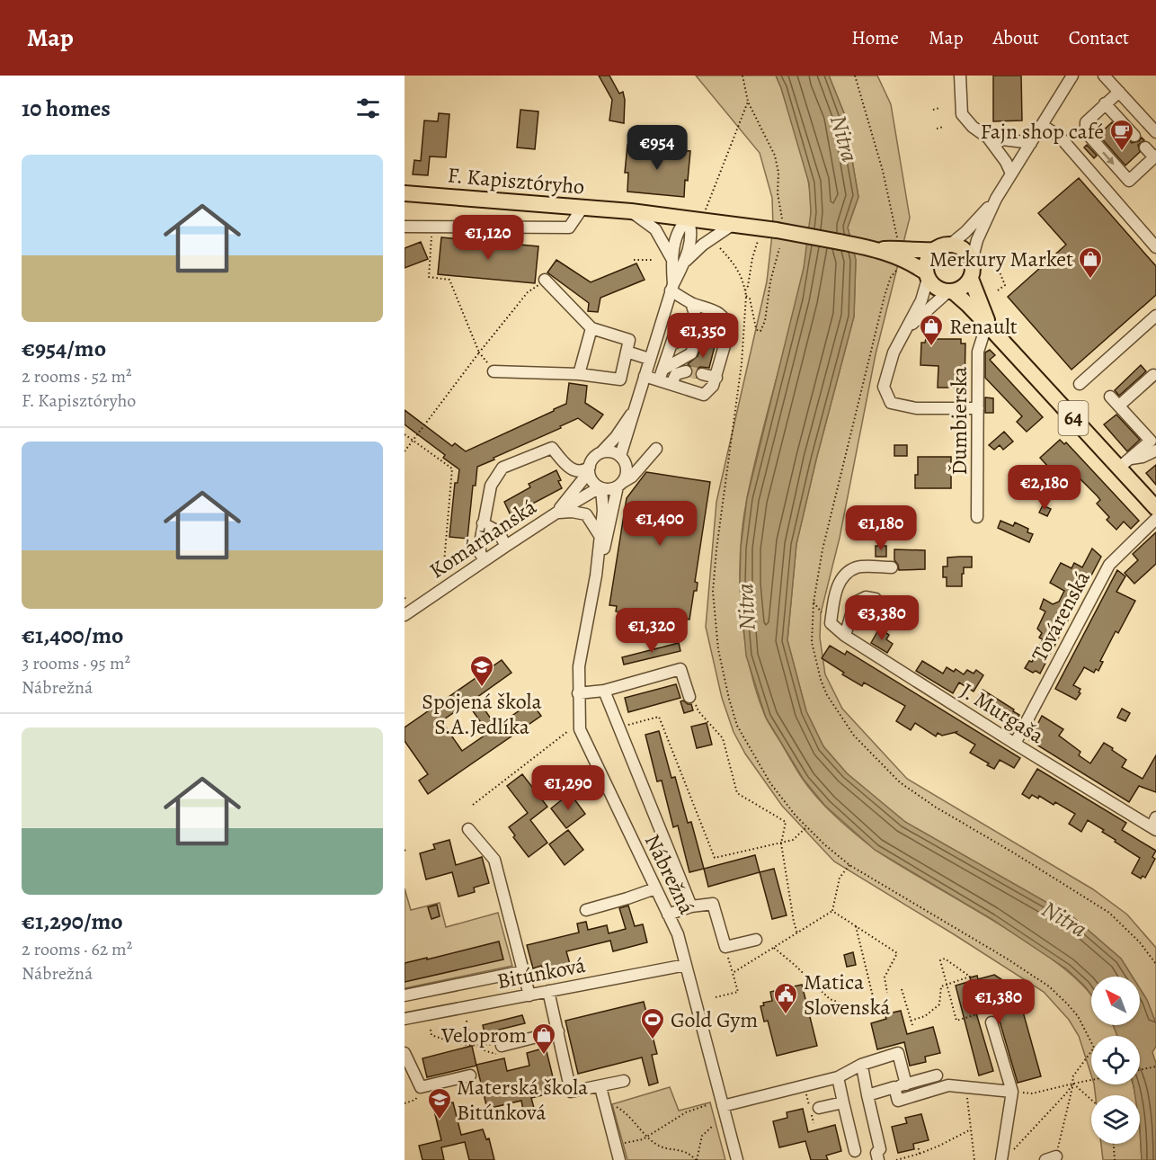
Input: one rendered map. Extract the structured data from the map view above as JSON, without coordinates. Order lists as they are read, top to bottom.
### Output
{
  "streets": {
    "main road": ["F. Kapisztóryho", "64"],
    "street": [
      "Ďumbierska",
      "Komárňanská",
      "Továrenská",
      "J. Murgaša",
      "Nábrežná",
      "Bitúnková"
    ]
  },
  "crossings": [
    ["F. Kapisztóryho", "64"],
    ["64", "Ďumbierska"],
    ["Komárňanská", "Nábrežná"],
    ["Továrenská", "J. Murgaša"],
    ["Nábrežná", "Bitúnková"]
  ],
  "water": ["Nitra"],
  "places": {
    "cafe": ["Fajn shop café"],
    "shop": ["Merkury Market", "Renault", "Veloprom"],
    "school or university": ["Spojená škola S.A.Jedlíka", "Materská škola Bitúnková"],
    "public building": ["Matica Slovenská"],
    "sports": ["Gold Gym"]
  },
  "north": "top left",
  "page": {
    "header": "Map",
    "nav": [
      "Home",
      "Map",
      "About",
      "Contact"
    ],
    "heading": "10 homes",
    "price": [
      "€954",
      "€1,120",
      "€1,350",
      "€2,180",
      "€1,400",
      "€1,180",
      "€3,380",
      "€1,320",
      "€1,290",
      "€1,380"
    ],
    "list": [
      {
        "name": "€954/mo",
        "note": "2 rooms · 52 m² · F. Kapisztóryho"
      },
      {
        "name": "€1,400/mo",
        "note": "3 rooms · 95 m² · Nábrežná"
      },
      {
        "name": "€1,290/mo",
        "note": "2 rooms · 62 m² · Nábrežná"
      }
    ]
  }
}
